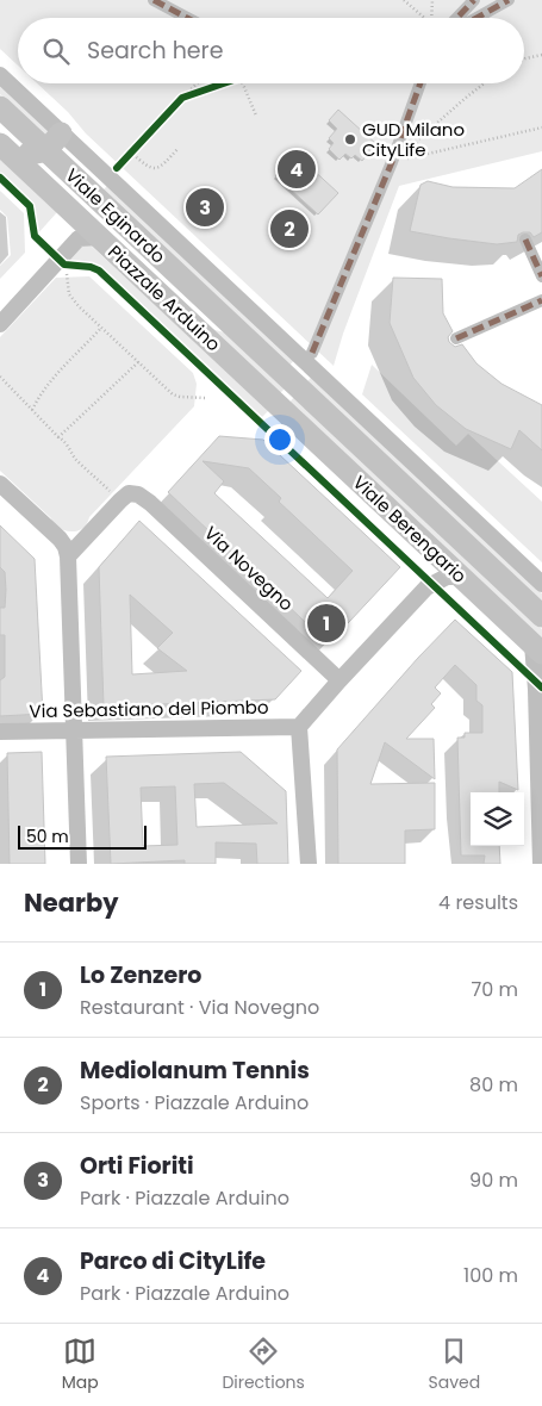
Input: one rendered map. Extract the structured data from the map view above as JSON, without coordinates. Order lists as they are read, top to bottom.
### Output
{
  "streets": {
    "main road": ["Viale Eginardo", "Piazzale Arduino", "Viale Berengario"],
    "street": ["Via Novegno", "Via Sebastiano del Piombo"]
  },
  "crossings": [
    ["Viale Eginardo", "Piazzale Arduino"],
    ["Piazzale Arduino", "Viale Berengario"]
  ],
  "places": ["GUD Milano CityLife"],
  "scale_bar": "50 m",
  "page": {
    "search": "Search here",
    "pins": [
      "4",
      "3",
      "2",
      "1"
    ],
    "scale": "50 m",
    "heading": ["Nearby", "4 results"],
    "list": [
      {
        "mark": "1",
        "name": "Lo Zenzero",
        "note": "Restaurant · Via Novegno",
        "value": "70 m"
      },
      {
        "mark": "2",
        "name": "Mediolanum Tennis",
        "note": "Sports · Piazzale Arduino",
        "value": "80 m"
      },
      {
        "mark": "3",
        "name": "Orti Fioriti",
        "note": "Park · Piazzale Arduino",
        "value": "90 m"
      },
      {
        "mark": "4",
        "name": "Parco di CityLife",
        "note": "Park · Piazzale Arduino",
        "value": "100 m"
      }
    ],
    "nav": ["Map", "Directions", "Saved"]
  }
}
